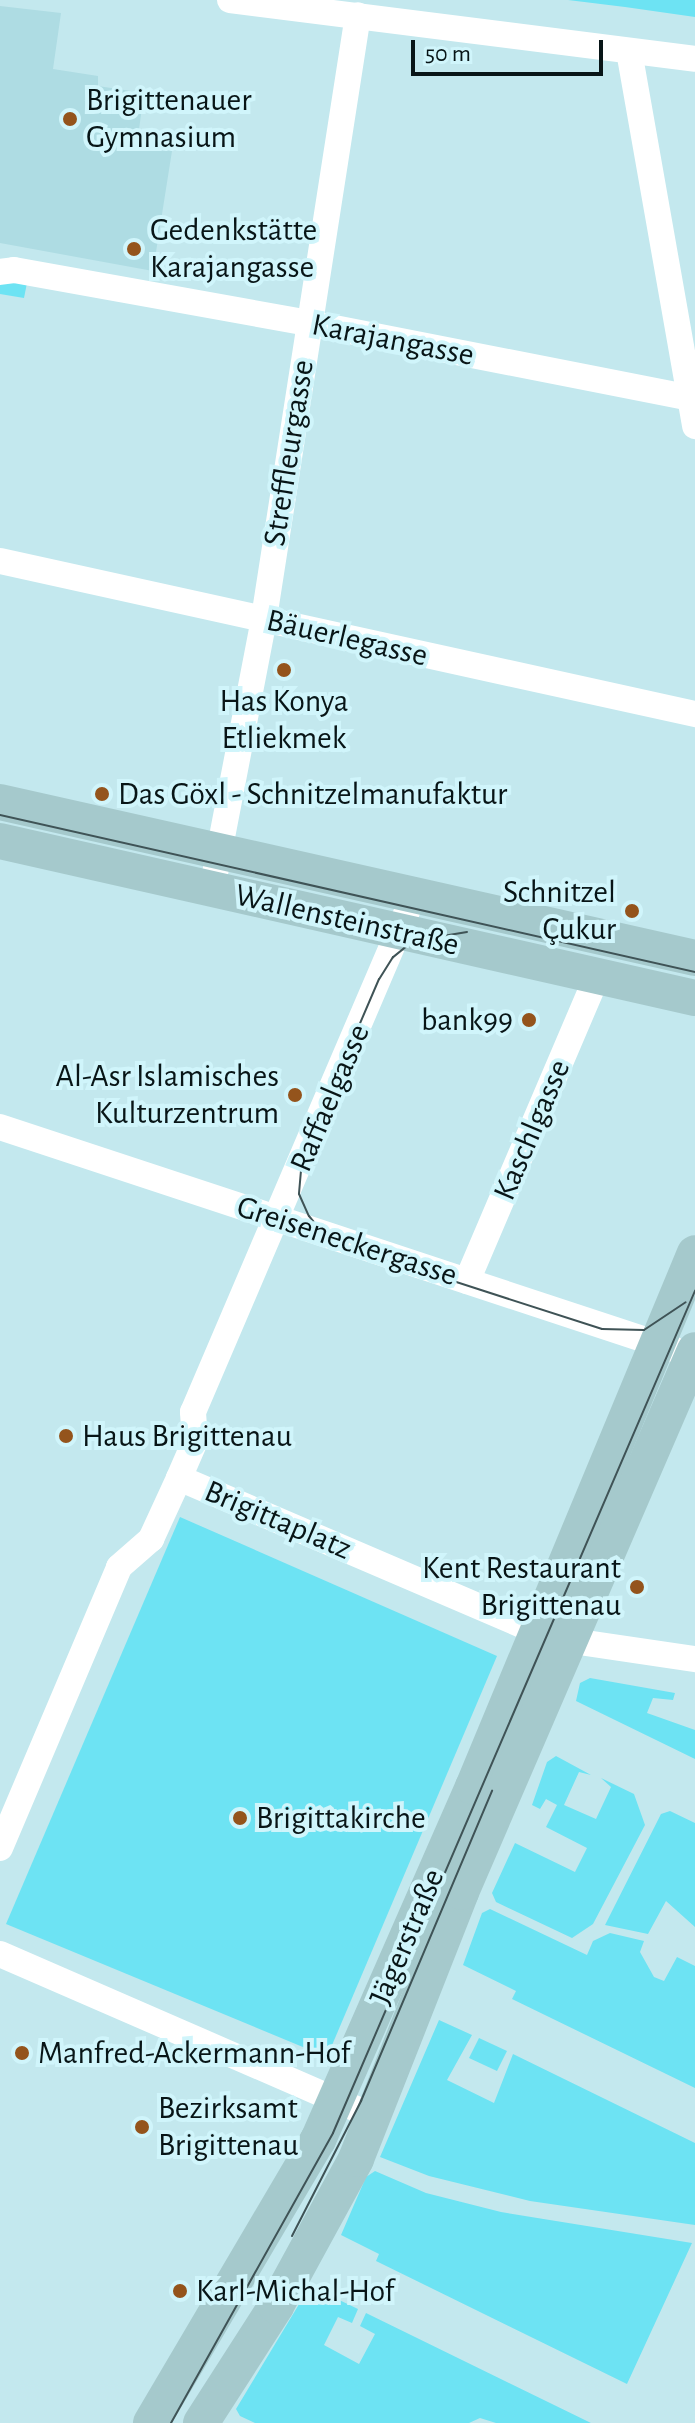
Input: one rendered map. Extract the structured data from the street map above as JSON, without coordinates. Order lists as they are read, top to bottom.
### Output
{
  "streets": {
    "main road": ["Wallensteinstraße", "Jägerstraße"],
    "street": [
      "Karajangasse",
      "Streffleurgasse",
      "Bäuerlegasse",
      "Raffaelgasse",
      "Kaschlgasse",
      "Greiseneckergasse",
      "Brigittaplatz"
    ]
  },
  "crossings": [
    ["Karajangasse", "Streffleurgasse"],
    ["Streffleurgasse", "Bäuerlegasse"],
    ["Streffleurgasse", "Wallensteinstraße"],
    ["Wallensteinstraße", "Raffaelgasse"],
    ["Wallensteinstraße", "Kaschlgasse"],
    ["Raffaelgasse", "Greiseneckergasse"],
    ["Raffaelgasse", "Brigittaplatz"],
    ["Kaschlgasse", "Greiseneckergasse"],
    ["Greiseneckergasse", "Jägerstraße"],
    ["Brigittaplatz", "Jägerstraße"]
  ],
  "places": [
    "Brigittenauer Gymnasium",
    "Gedenkstätte Karajangasse",
    "Has Konya Etliekmek",
    "Das Göxl - Schnitzelmanufaktur",
    "Schnitzel Çukur",
    "bank99",
    "Al-Asr Islamisches Kulturzentrum",
    "Haus Brigittenau",
    "Kent Restaurant Brigittenau",
    "Brigittakirche",
    "Manfred-Ackermann-Hof",
    "Bezirksamt Brigittenau",
    "Karl-Michal-Hof"
  ],
  "scale_bar": "50 m"
}
